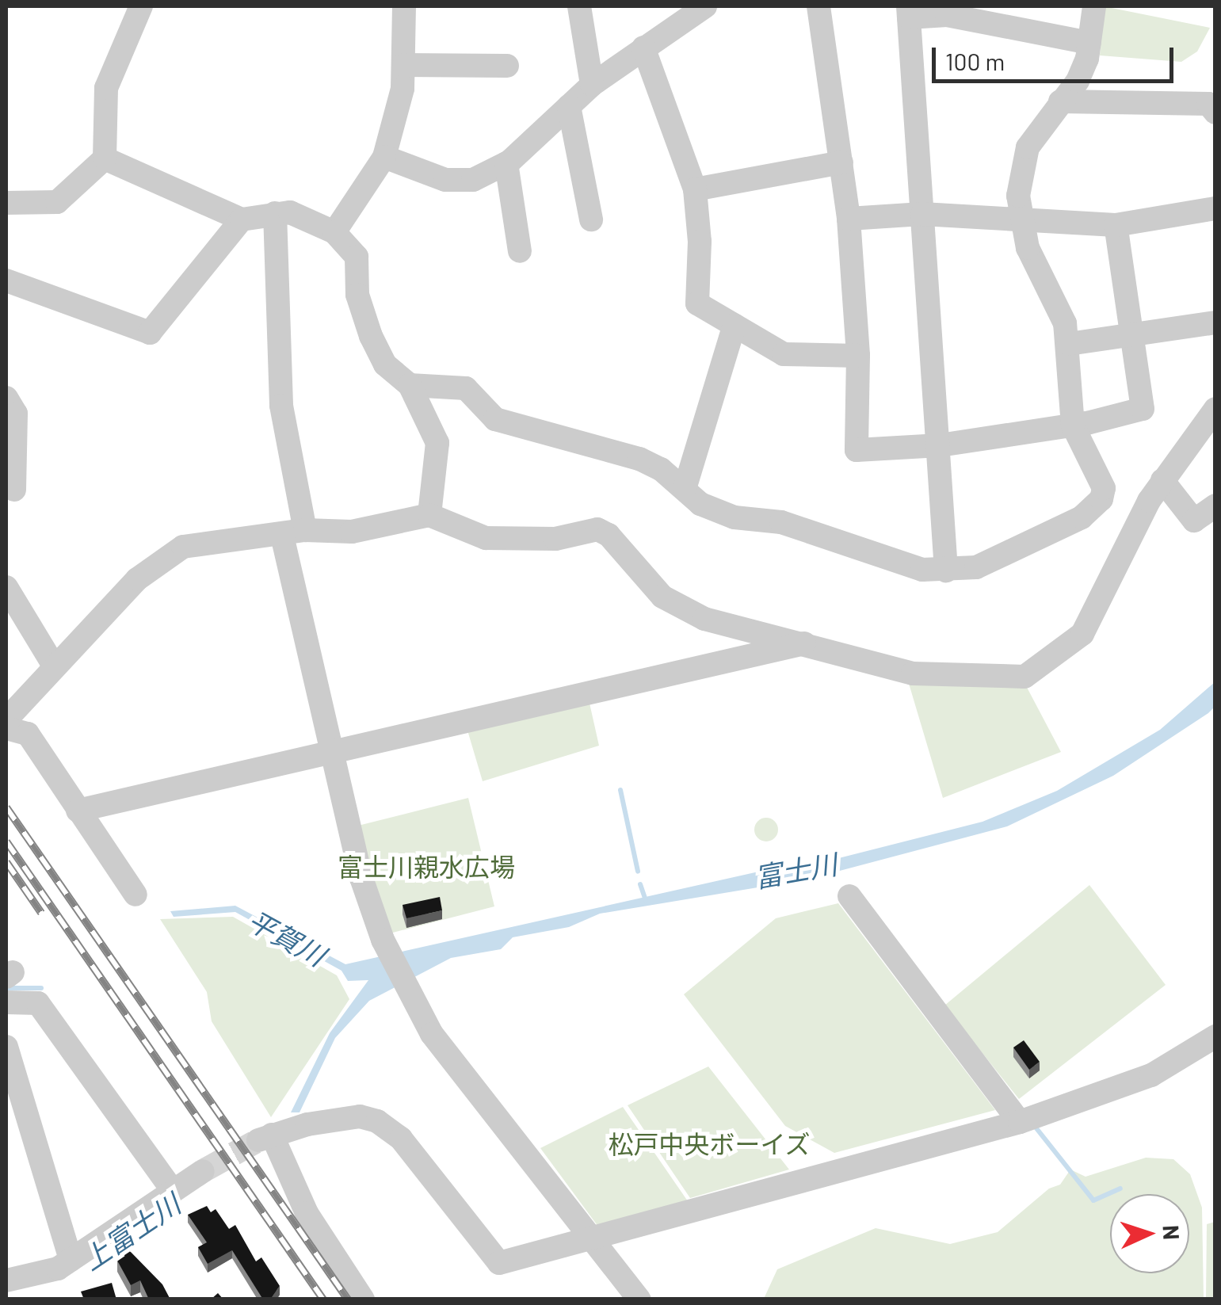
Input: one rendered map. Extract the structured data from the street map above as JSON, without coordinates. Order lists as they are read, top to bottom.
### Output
{
  "water": ["富士川", "平賀川", "上富士川"],
  "parks": ["富士川親水広場", "松戸中央ボーイズ"],
  "scale_bar": "100 m",
  "north": "right"
}
